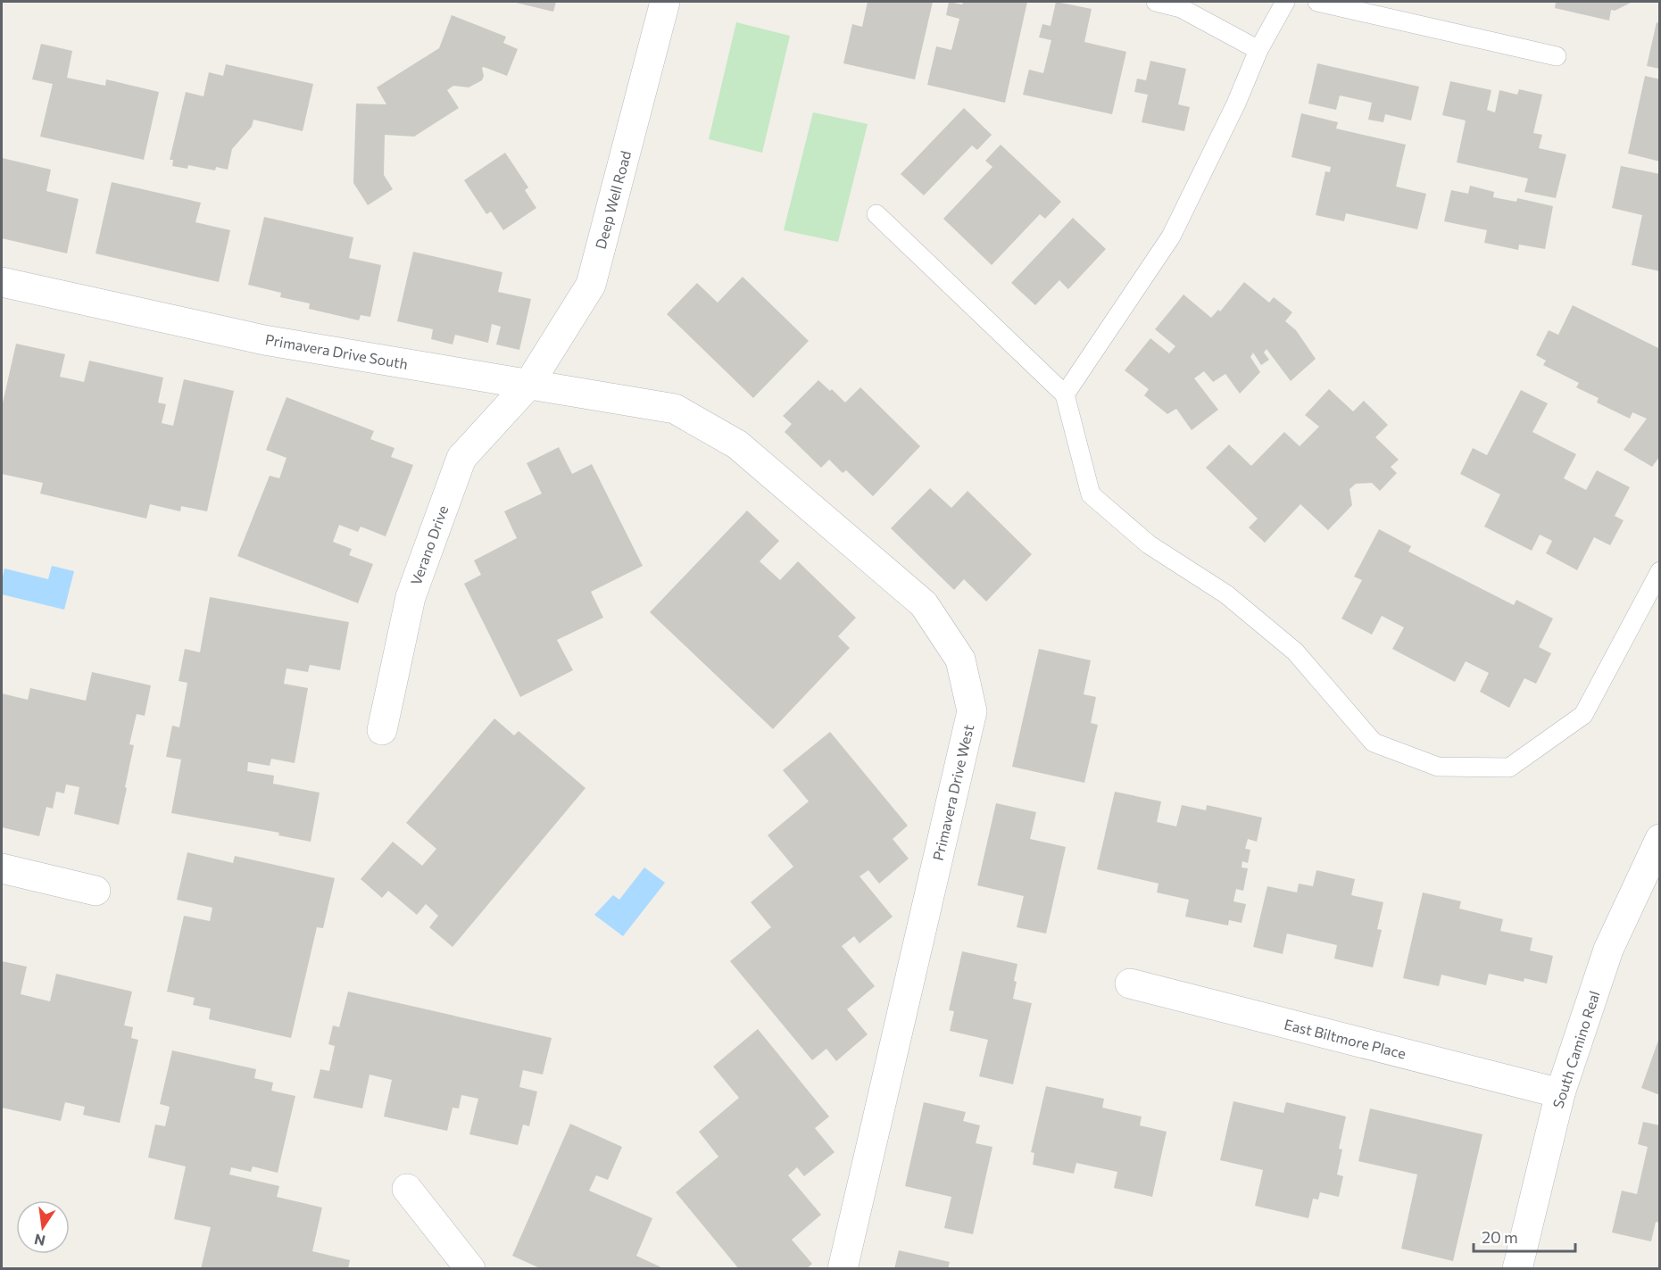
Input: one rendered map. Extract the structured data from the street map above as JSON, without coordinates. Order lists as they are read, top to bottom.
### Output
{
  "streets": {
    "street": [
      "Deep Well Road",
      "Primavera Drive South",
      "Verano Drive",
      "Primavera Drive West",
      "East Biltmore Place",
      "South Camino Real"
    ]
  },
  "crossings": [
    ["Deep Well Road", "Primavera Drive South"],
    ["Deep Well Road", "Verano Drive"],
    ["Primavera Drive South", "Verano Drive"],
    ["Primavera Drive South", "Primavera Drive West"],
    ["East Biltmore Place", "South Camino Real"]
  ],
  "scale_bar": "20 m",
  "north": "bottom"
}
